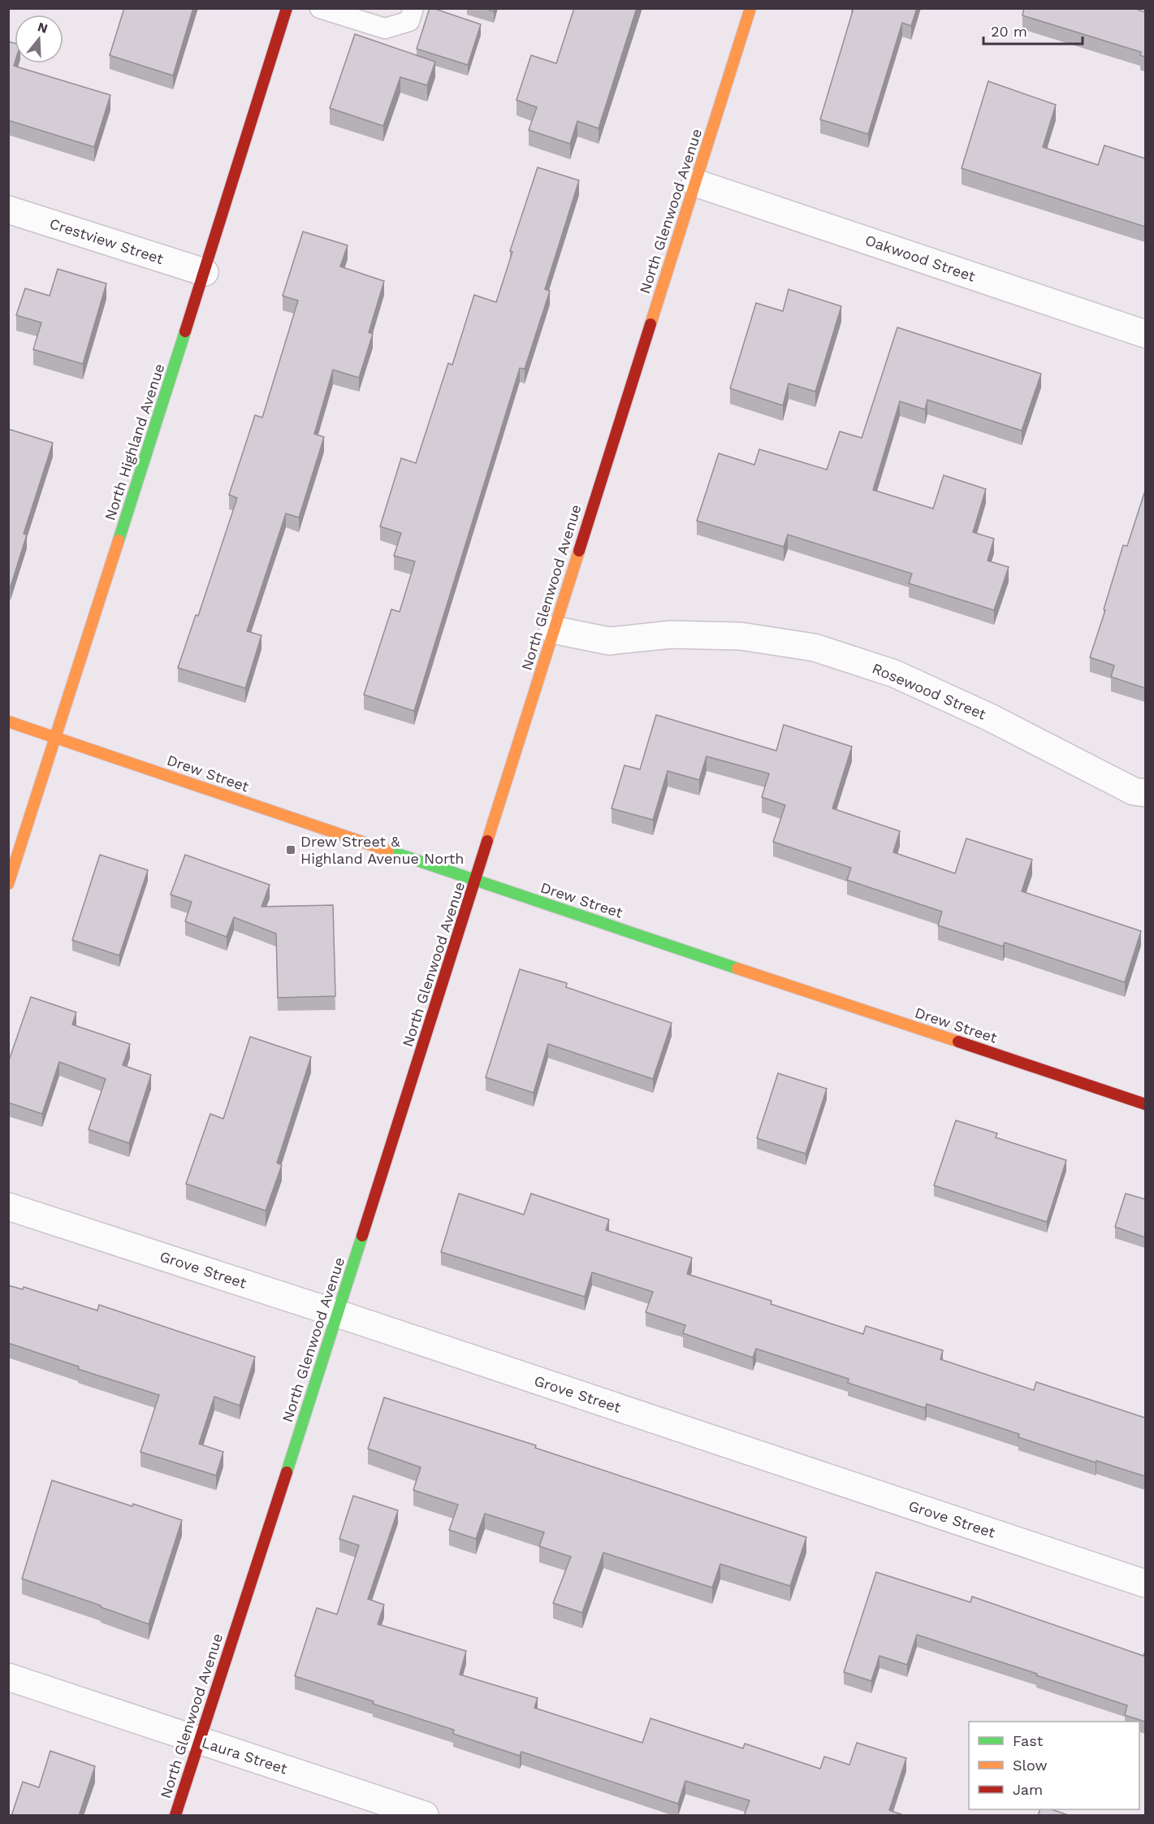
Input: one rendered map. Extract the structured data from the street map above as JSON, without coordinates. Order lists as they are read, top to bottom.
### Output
{
  "streets": {
    "street": [
      "North Glenwood Avenue",
      "Crestview Street",
      "Oakwood Street",
      "North Highland Avenue",
      "Rosewood Street",
      "Drew Street",
      "Grove Street",
      "Laura Street"
    ]
  },
  "crossings": [
    ["North Glenwood Avenue", "Oakwood Street"],
    ["North Glenwood Avenue", "Rosewood Street"],
    ["North Glenwood Avenue", "Drew Street"],
    ["North Glenwood Avenue", "Grove Street"],
    ["North Glenwood Avenue", "Laura Street"],
    ["Crestview Street", "North Highland Avenue"],
    ["North Highland Avenue", "Drew Street"]
  ],
  "places": {
    "transit": ["Drew Street & Highland Avenue North"]
  },
  "legend": ["Fast", "Slow", "Jam"],
  "scale_bar": "20 m",
  "north": "top"
}
